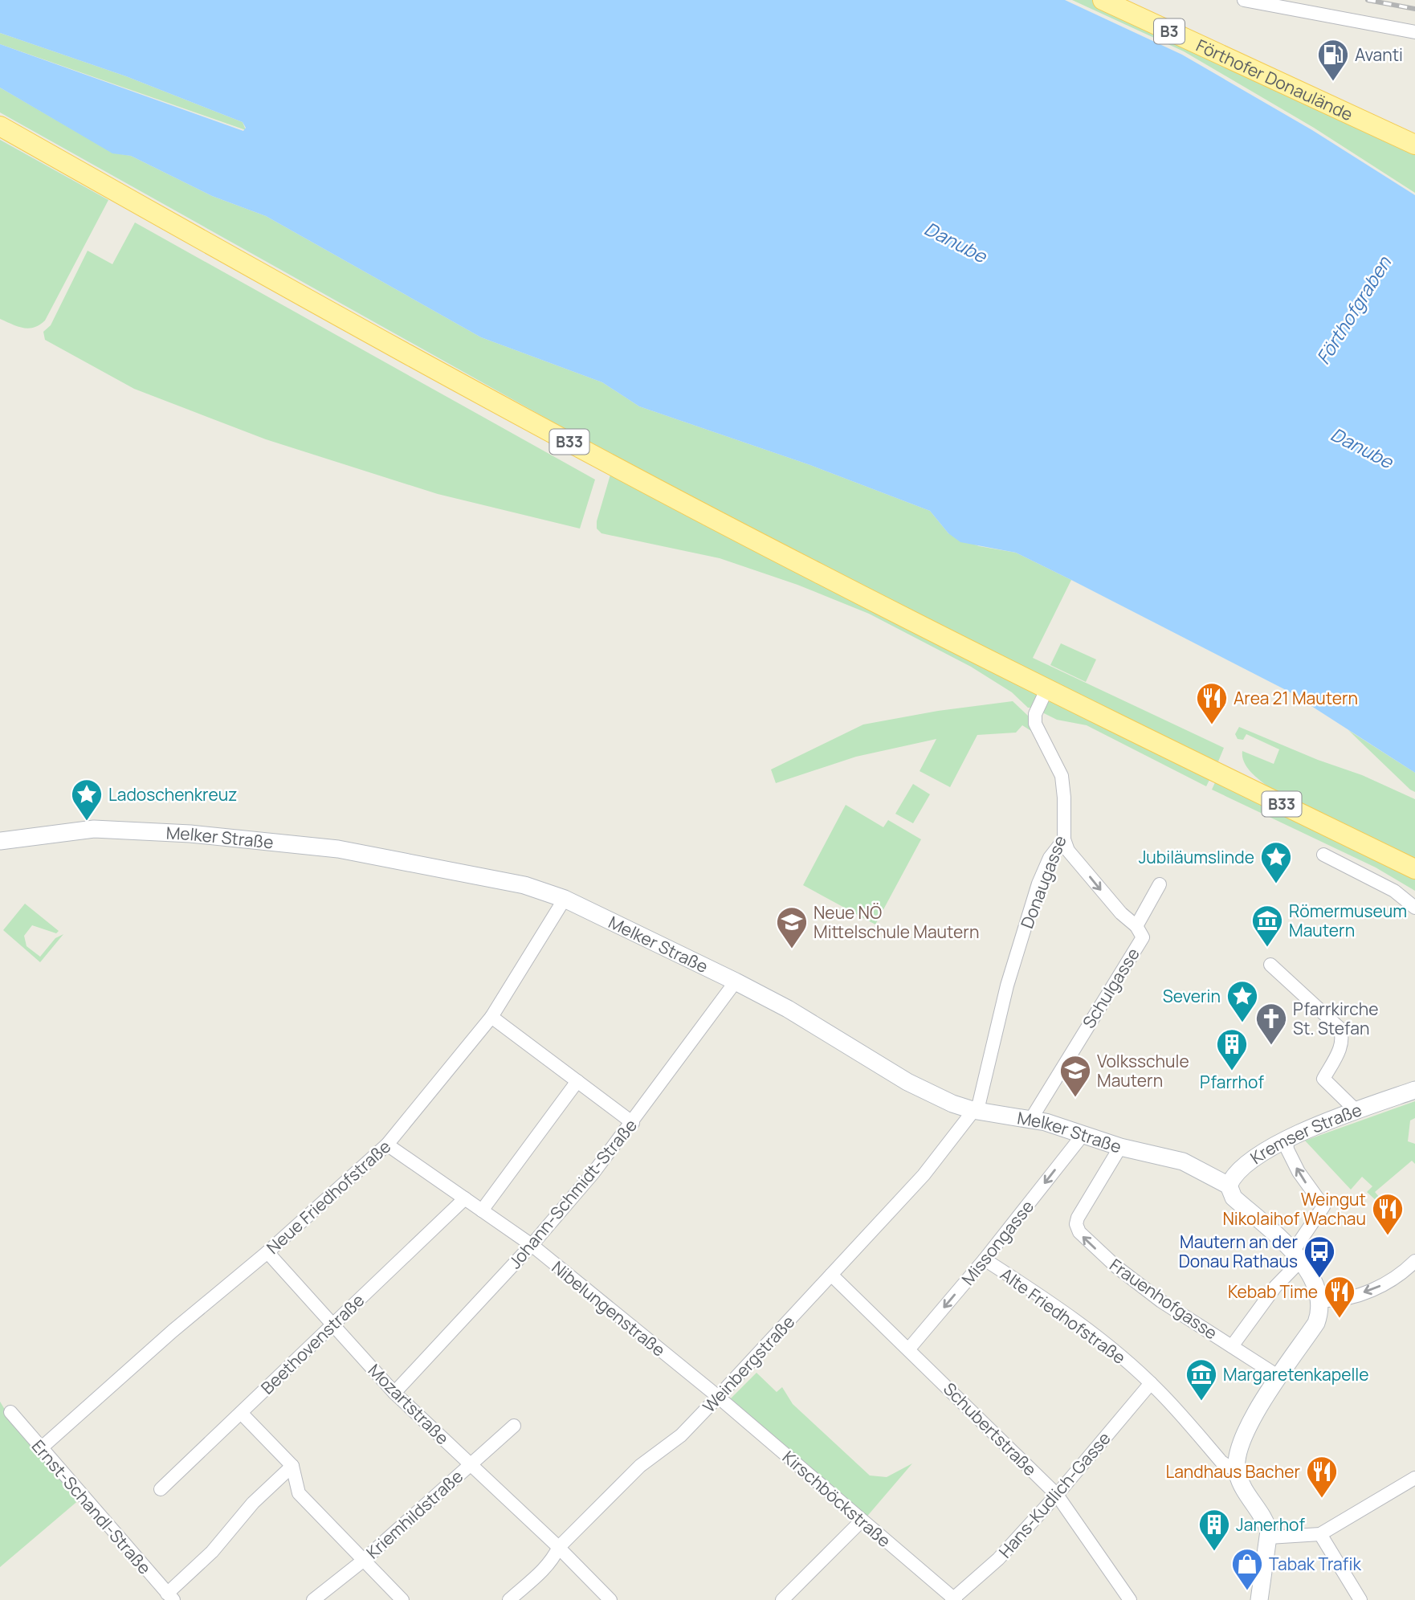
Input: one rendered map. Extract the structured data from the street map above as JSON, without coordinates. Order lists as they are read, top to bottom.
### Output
{
  "streets": {
    "main road": ["B3", "Förthofer Donaulände", "B33"],
    "street": [
      "Melker Straße",
      "Donaugasse",
      "Schulgasse",
      "Kremser Straße",
      "Johann-Schmidt-Straße",
      "Neue Friedhofstraße",
      "Missongasse",
      "Frauenhofgasse",
      "Nibelungenstraße",
      "Alte Friedhofstraße",
      "Beethovenstraße",
      "Weinbergstraße",
      "Mozartstraße",
      "Schubertstraße",
      "Hans-Kudlich-Gasse",
      "Kirschböckstraße",
      "Ernst-Schandl-Straße",
      "Kriemhildstraße"
    ]
  },
  "crossings": [
    ["B33", "Donaugasse"],
    ["Melker Straße", "Donaugasse"],
    ["Melker Straße", "Schulgasse"],
    ["Melker Straße", "Kremser Straße"],
    ["Melker Straße", "Johann-Schmidt-Straße"],
    ["Melker Straße", "Neue Friedhofstraße"],
    ["Melker Straße", "Missongasse"],
    ["Melker Straße", "Frauenhofgasse"],
    ["Melker Straße", "Weinbergstraße"],
    ["Donaugasse", "Schulgasse"],
    ["Donaugasse", "Weinbergstraße"],
    ["Johann-Schmidt-Straße", "Nibelungenstraße"],
    ["Johann-Schmidt-Straße", "Mozartstraße"],
    ["Neue Friedhofstraße", "Nibelungenstraße"],
    ["Neue Friedhofstraße", "Mozartstraße"],
    ["Neue Friedhofstraße", "Ernst-Schandl-Straße"],
    ["Missongasse", "Alte Friedhofstraße"],
    ["Missongasse", "Schubertstraße"],
    ["Nibelungenstraße", "Beethovenstraße"],
    ["Nibelungenstraße", "Weinbergstraße"],
    ["Nibelungenstraße", "Kirschböckstraße"],
    ["Alte Friedhofstraße", "Hans-Kudlich-Gasse"],
    ["Beethovenstraße", "Mozartstraße"],
    ["Weinbergstraße", "Mozartstraße"],
    ["Weinbergstraße", "Schubertstraße"],
    ["Weinbergstraße", "Kirschböckstraße"],
    ["Mozartstraße", "Kriemhildstraße"],
    ["Schubertstraße", "Hans-Kudlich-Gasse"],
    ["Hans-Kudlich-Gasse", "Kirschböckstraße"]
  ],
  "one_way": ["Missongasse"],
  "water": ["Danube", "Förthofgraben"],
  "places": {
    "fuel station": ["Avanti"],
    "restaurant": [
      "Area 21 Mautern",
      "Weingut Nikolaihof Wachau",
      "Kebab Time",
      "Landhaus Bacher"
    ],
    "place": ["Ladoschenkreuz", "Jubiläumslinde", "Severin"],
    "museum": ["Römermuseum Mautern", "Margaretenkapelle"],
    "school or university": ["Neue NÖ Mittelschule Mautern", "Volksschule Mautern"],
    "church": ["Pfarrkirche St. Stefan"],
    "building": ["Pfarrhof", "Janerhof"],
    "bus stop": ["Mautern an der Donau Rathaus"],
    "shop": ["Tabak Trafik"]
  }
}
